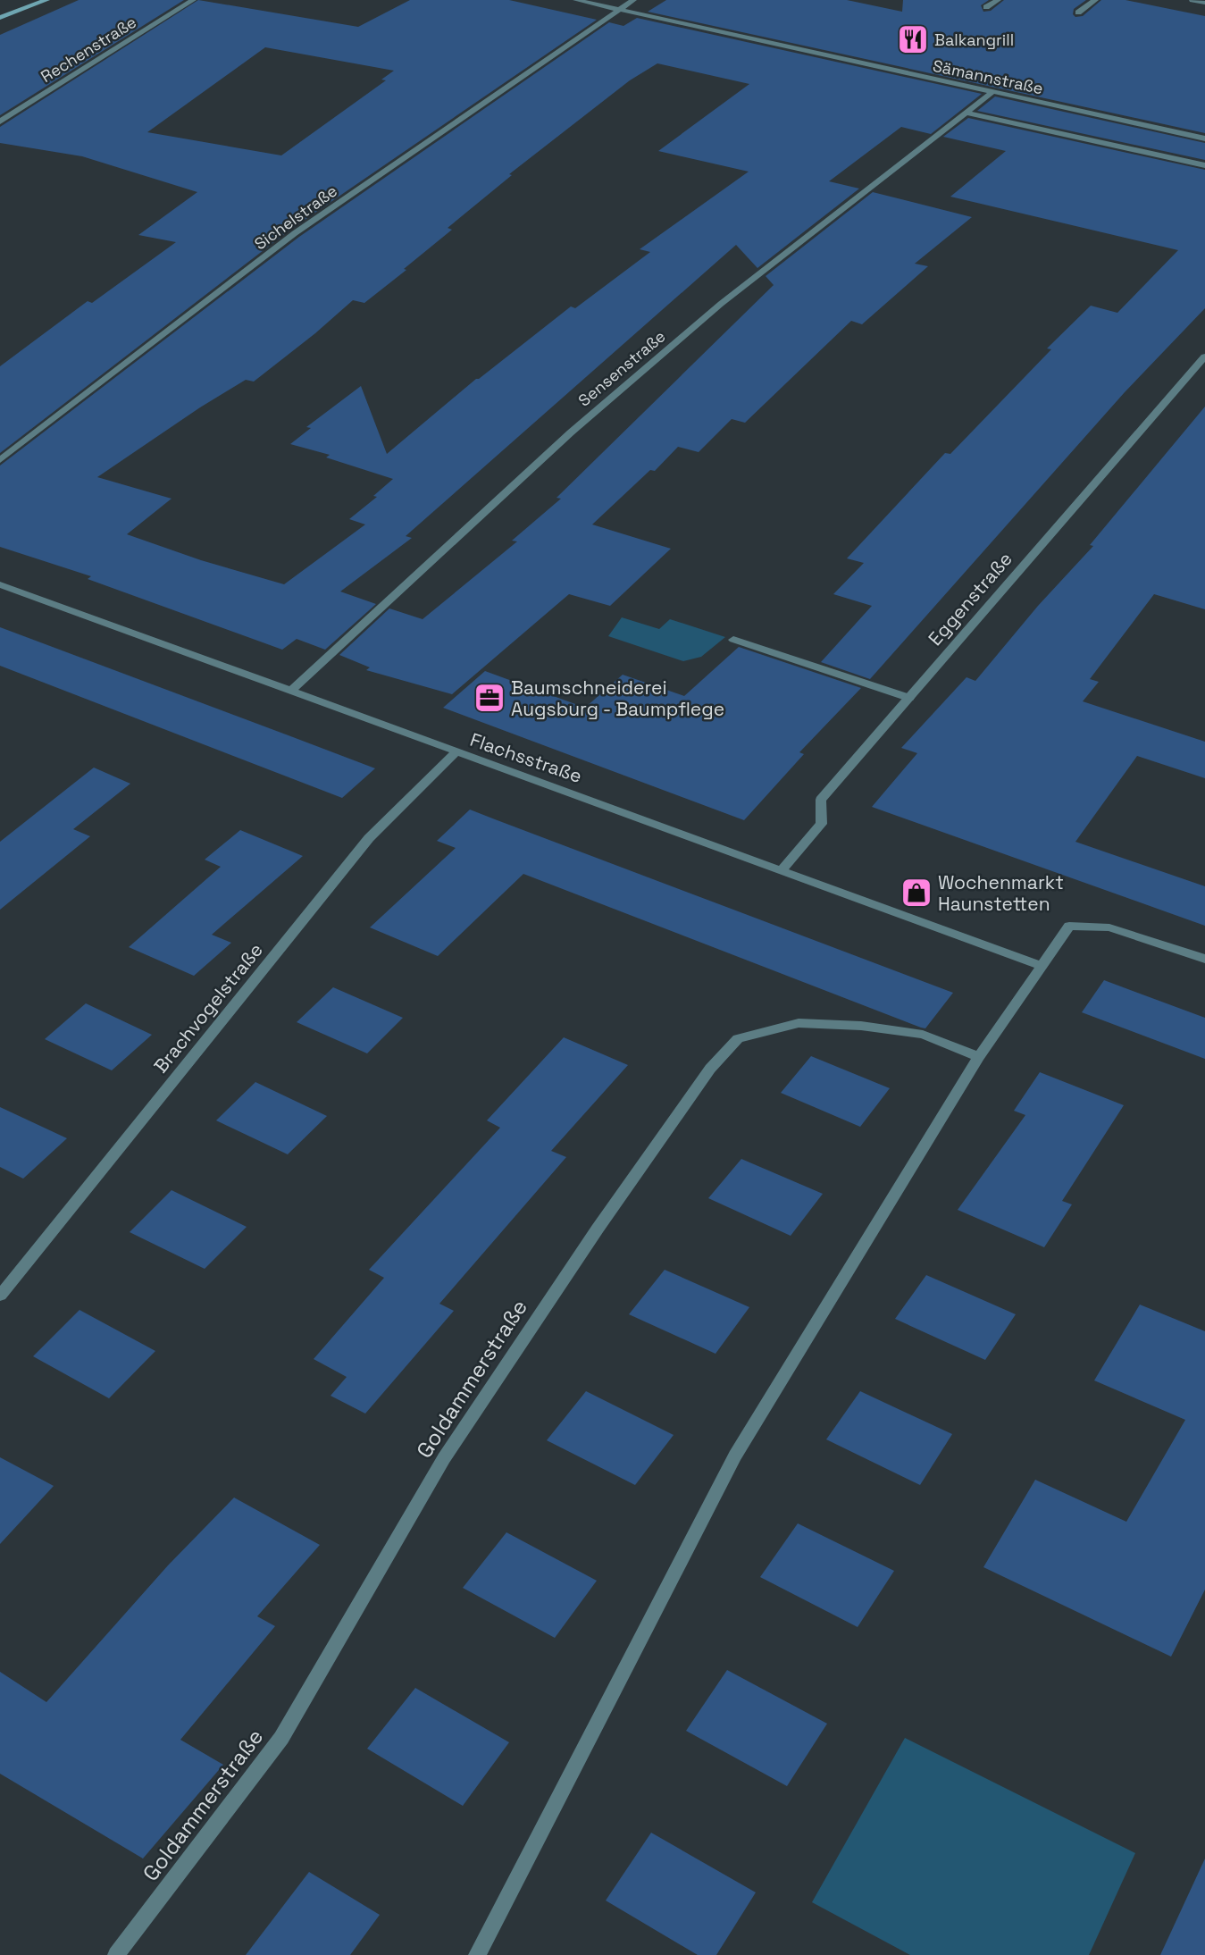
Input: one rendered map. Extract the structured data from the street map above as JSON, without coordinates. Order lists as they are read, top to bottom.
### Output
{
  "streets": {
    "street": [
      "Rechenstraße",
      "Sämannstraße",
      "Sichelstraße",
      "Sensenstraße",
      "Eggenstraße",
      "Flachsstraße",
      "Brachvogelstraße",
      "Goldammerstraße"
    ]
  },
  "crossings": [
    ["Sämannstraße", "Sichelstraße"],
    ["Sämannstraße", "Sensenstraße"],
    ["Sensenstraße", "Flachsstraße"],
    ["Eggenstraße", "Flachsstraße"],
    ["Flachsstraße", "Brachvogelstraße"]
  ],
  "places": {
    "restaurant": ["Balkangrill"],
    "office": ["Baumschneiderei Augsburg - Baumpflege"],
    "shop": ["Wochenmarkt Haunstetten"]
  }
}
